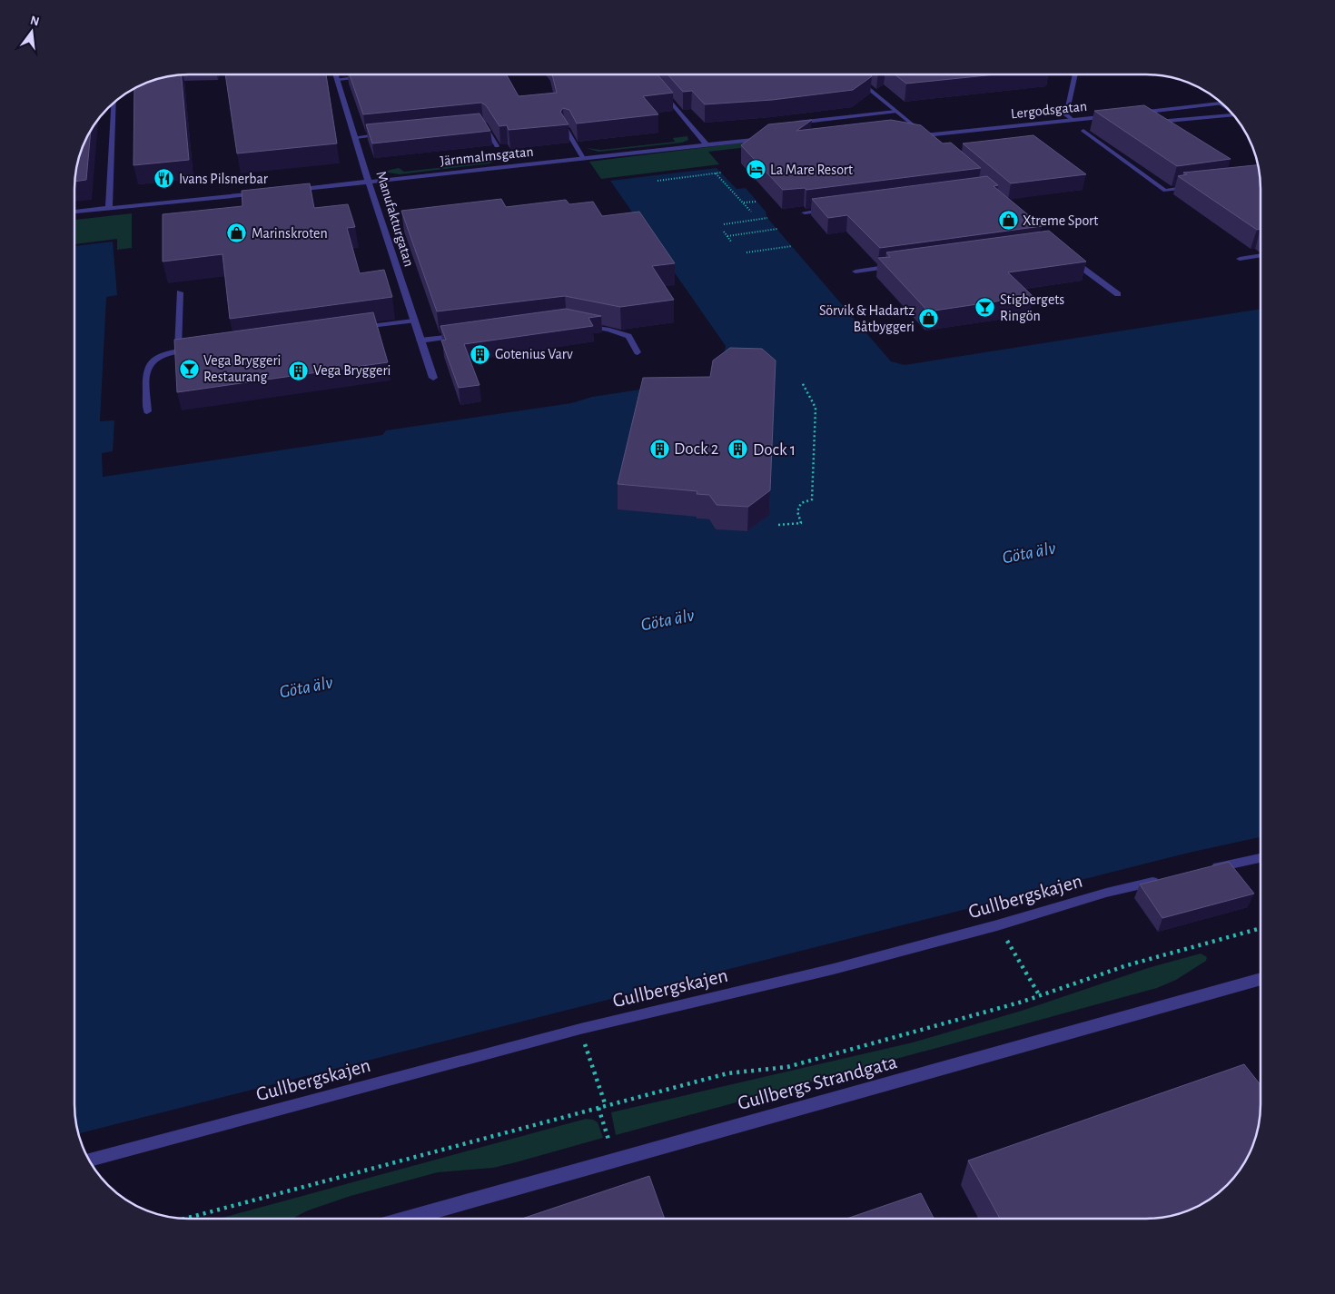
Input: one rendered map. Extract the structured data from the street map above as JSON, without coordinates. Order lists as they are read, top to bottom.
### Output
{
  "streets": {
    "street": [
      "Lergodsgatan",
      "Järnmalmsgatan",
      "Manufakturgatan",
      "Gullbergs Strandgata"
    ],
    "lane": ["Gullbergskajen"]
  },
  "crossings": [
    ["Järnmalmsgatan", "Manufakturgatan"]
  ],
  "water": ["Göta älv"],
  "places": {
    "hotel": ["La Mare Resort"],
    "restaurant": ["Ivans Pilsnerbar"],
    "shop": ["Xtreme Sport", "Marinskroten", "Sörvik & Hadartz Båtbyggeri"],
    "bar": ["Stigbergets Ringön", "Vega Bryggeri Restaurang"],
    "building": [
      "Gotenius Varv",
      "Vega Bryggeri",
      "Dock 2",
      "Dock 1"
    ]
  },
  "north": "top"
}
